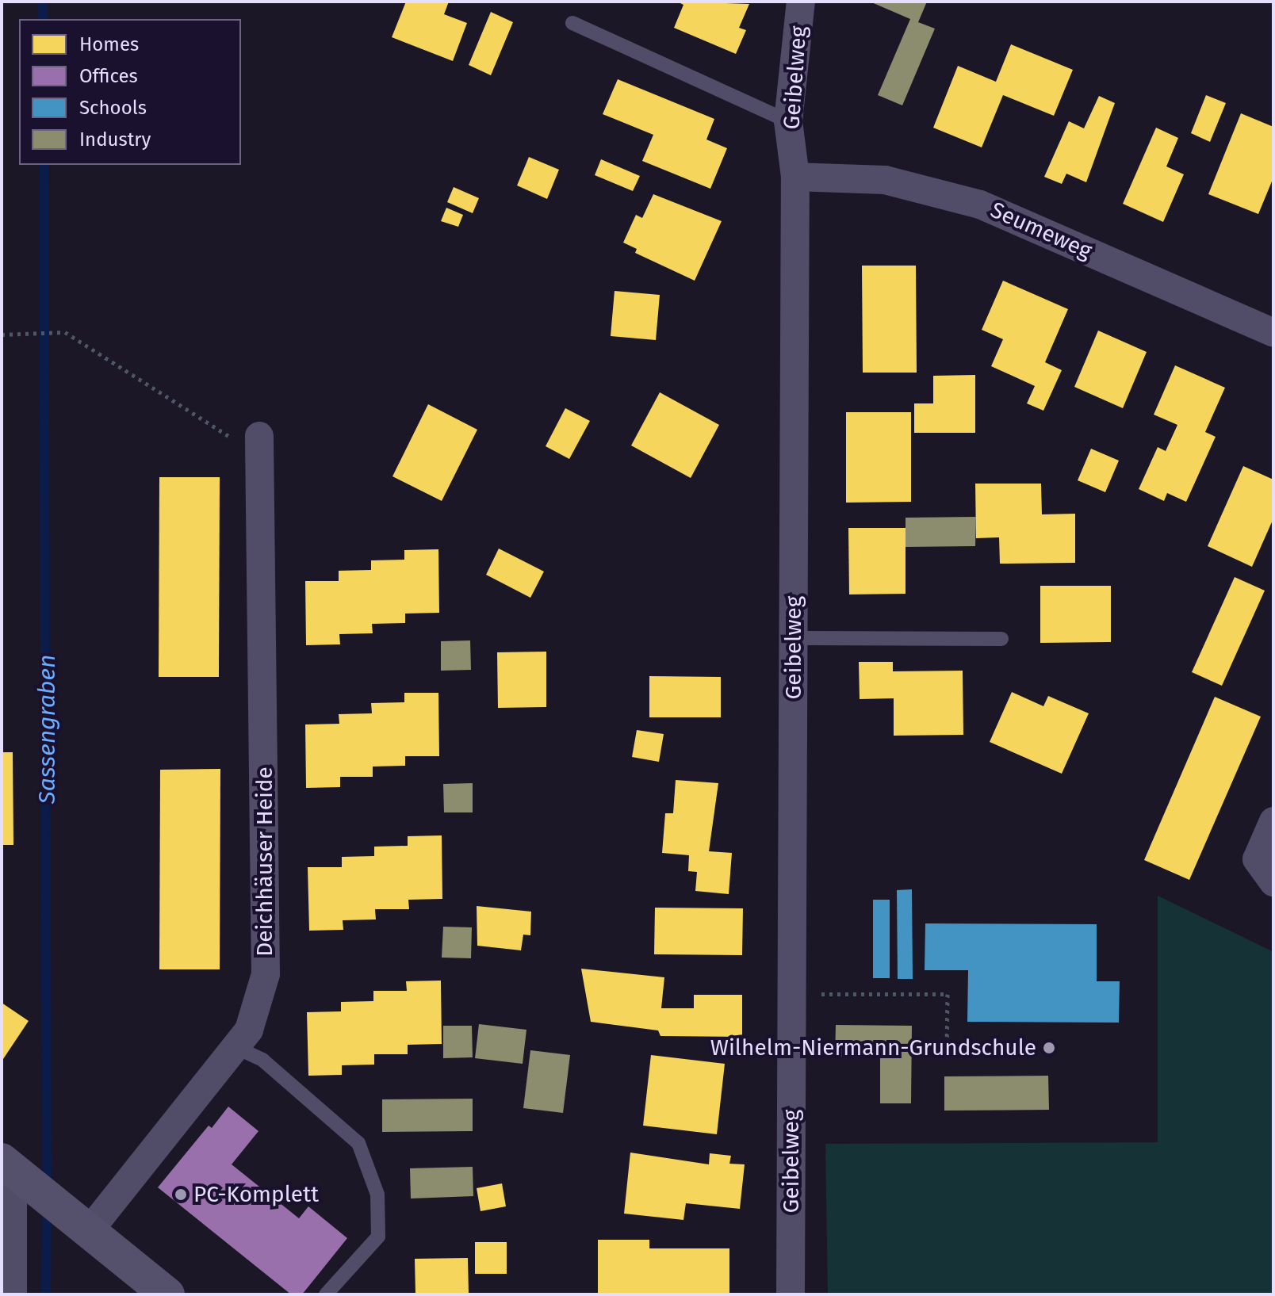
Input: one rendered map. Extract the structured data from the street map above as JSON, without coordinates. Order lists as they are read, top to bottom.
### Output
{
  "streets": {
    "street": ["Geibelweg", "Seumeweg", "Deichhäuser Heide"]
  },
  "crossings": [
    ["Geibelweg", "Seumeweg"]
  ],
  "water": ["Sassengraben"],
  "places": ["Wilhelm-Niermann-Grundschule", "PC-Komplett"],
  "legend": [
    "Homes",
    "Offices",
    "Schools",
    "Industry"
  ]
}
